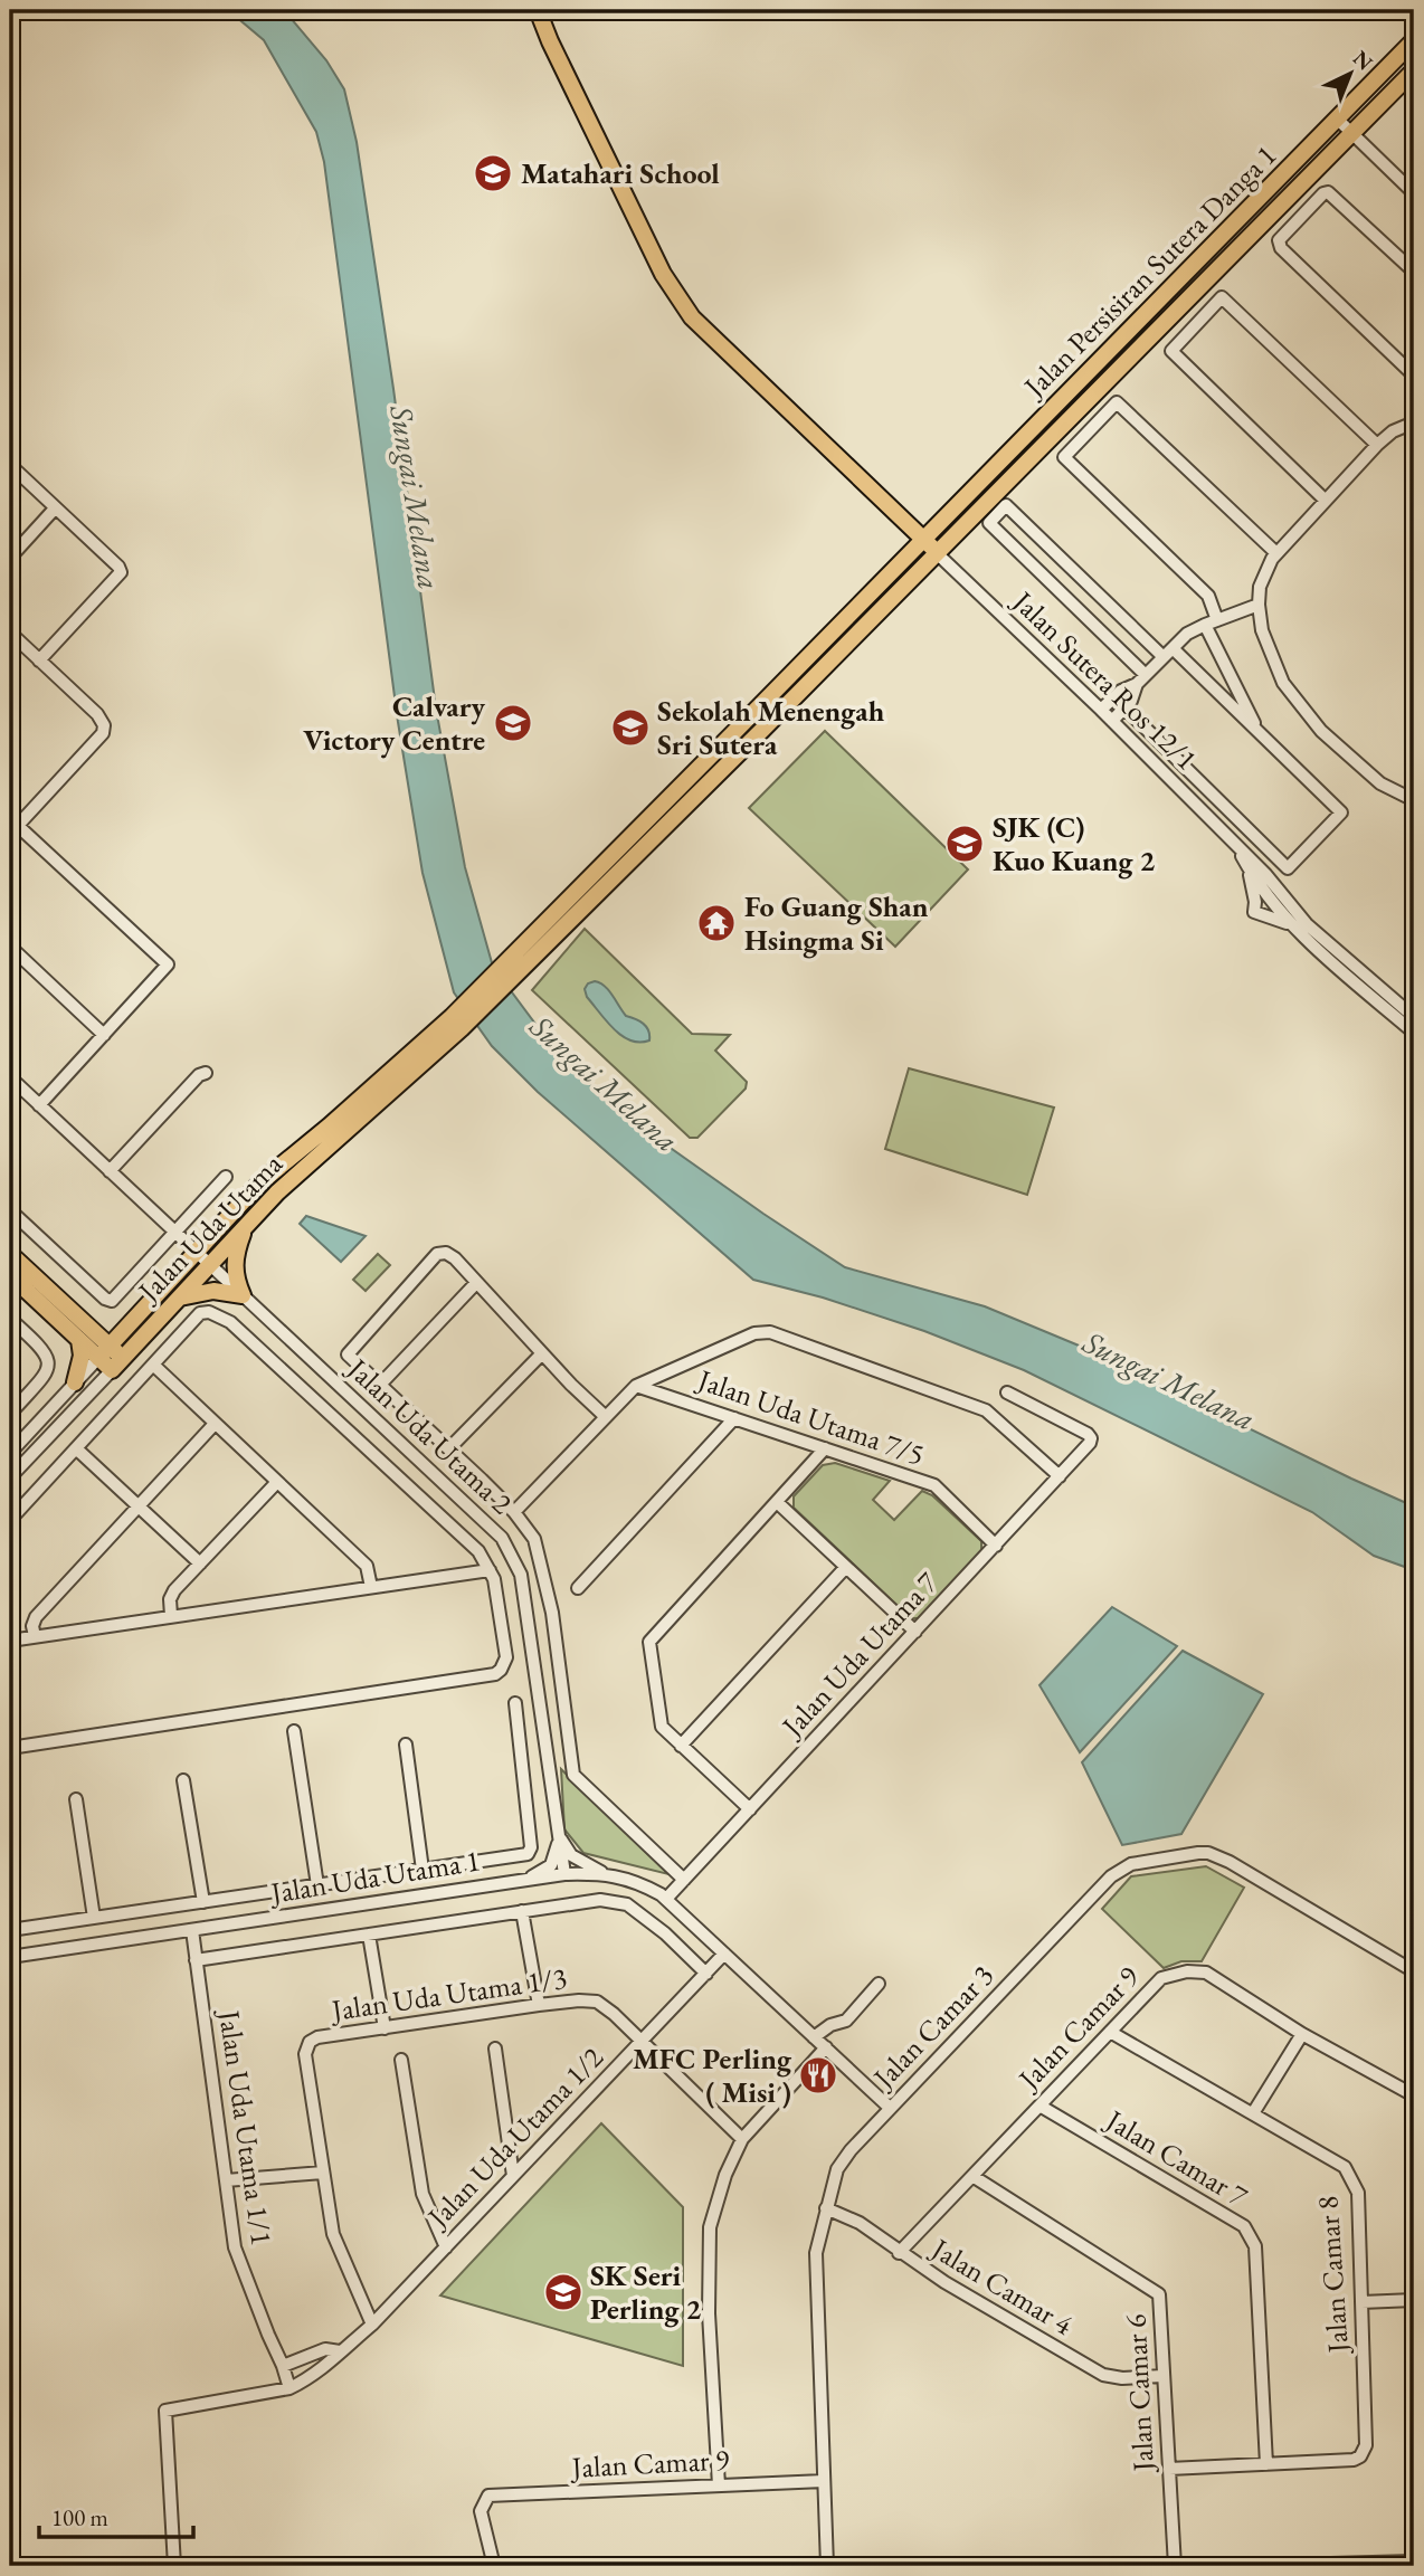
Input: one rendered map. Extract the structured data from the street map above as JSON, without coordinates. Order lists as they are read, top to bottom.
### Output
{
  "streets": {
    "main road": ["Jalan Persisiran Sutera Danga 1", "Jalan Uda Utama"],
    "street": [
      "Jalan Sutera Ros 12/1",
      "Jalan Uda Utama 7/5",
      "Jalan Uda Utama 2",
      "Jalan Uda Utama 7",
      "Jalan Uda Utama 1",
      "Jalan Uda Utama 1/3",
      "Jalan Camar 3",
      "Jalan Camar 9",
      "Jalan Uda Utama 1/1",
      "Jalan Uda Utama 1/2",
      "Jalan Camar 7",
      "Jalan Camar 8",
      "Jalan Camar 4",
      "Jalan Camar 6"
    ]
  },
  "crossings": [
    ["Jalan Persisiran Sutera Danga 1", "Jalan Sutera Ros 12/1"],
    ["Jalan Persisiran Sutera Danga 1", "Jalan Uda Utama"],
    ["Jalan Uda Utama", "Jalan Uda Utama 2"],
    ["Jalan Uda Utama 7/5", "Jalan Uda Utama 7"],
    ["Jalan Uda Utama 2", "Jalan Uda Utama 1"],
    ["Jalan Uda Utama 7", "Jalan Uda Utama 1"],
    ["Jalan Uda Utama 1", "Jalan Camar 3"],
    ["Jalan Uda Utama 1", "Jalan Uda Utama 1/1"],
    ["Jalan Uda Utama 1", "Jalan Uda Utama 1/2"],
    ["Jalan Uda Utama 1/3", "Jalan Uda Utama 1/2"],
    ["Jalan Camar 3", "Jalan Camar 9"],
    ["Jalan Camar 3", "Jalan Camar 4"],
    ["Jalan Camar 9", "Jalan Camar 7"],
    ["Jalan Camar 9", "Jalan Camar 8"],
    ["Jalan Camar 9", "Jalan Camar 4"],
    ["Jalan Camar 9", "Jalan Camar 6"],
    ["Jalan Uda Utama 1/1", "Jalan Uda Utama 1/2"],
    ["Jalan Camar 7", "Jalan Camar 8"],
    ["Jalan Camar 8", "Jalan Camar 6"],
    ["Jalan Camar 4", "Jalan Camar 6"]
  ],
  "water": ["Sungai Melana"],
  "places": {
    "school or university": [
      "Matahari School",
      "Calvary Victory Centre",
      "Sekolah Menengah Sri Sutera",
      "SJK (C) Kuo Kuang 2",
      "SK Seri Perling 2"
    ],
    "temple": ["Fo Guang Shan Hsingma Si"],
    "restaurant": ["MFC Perling ( Misi )"]
  },
  "scale_bar": "100 m",
  "north": "top right"
}
